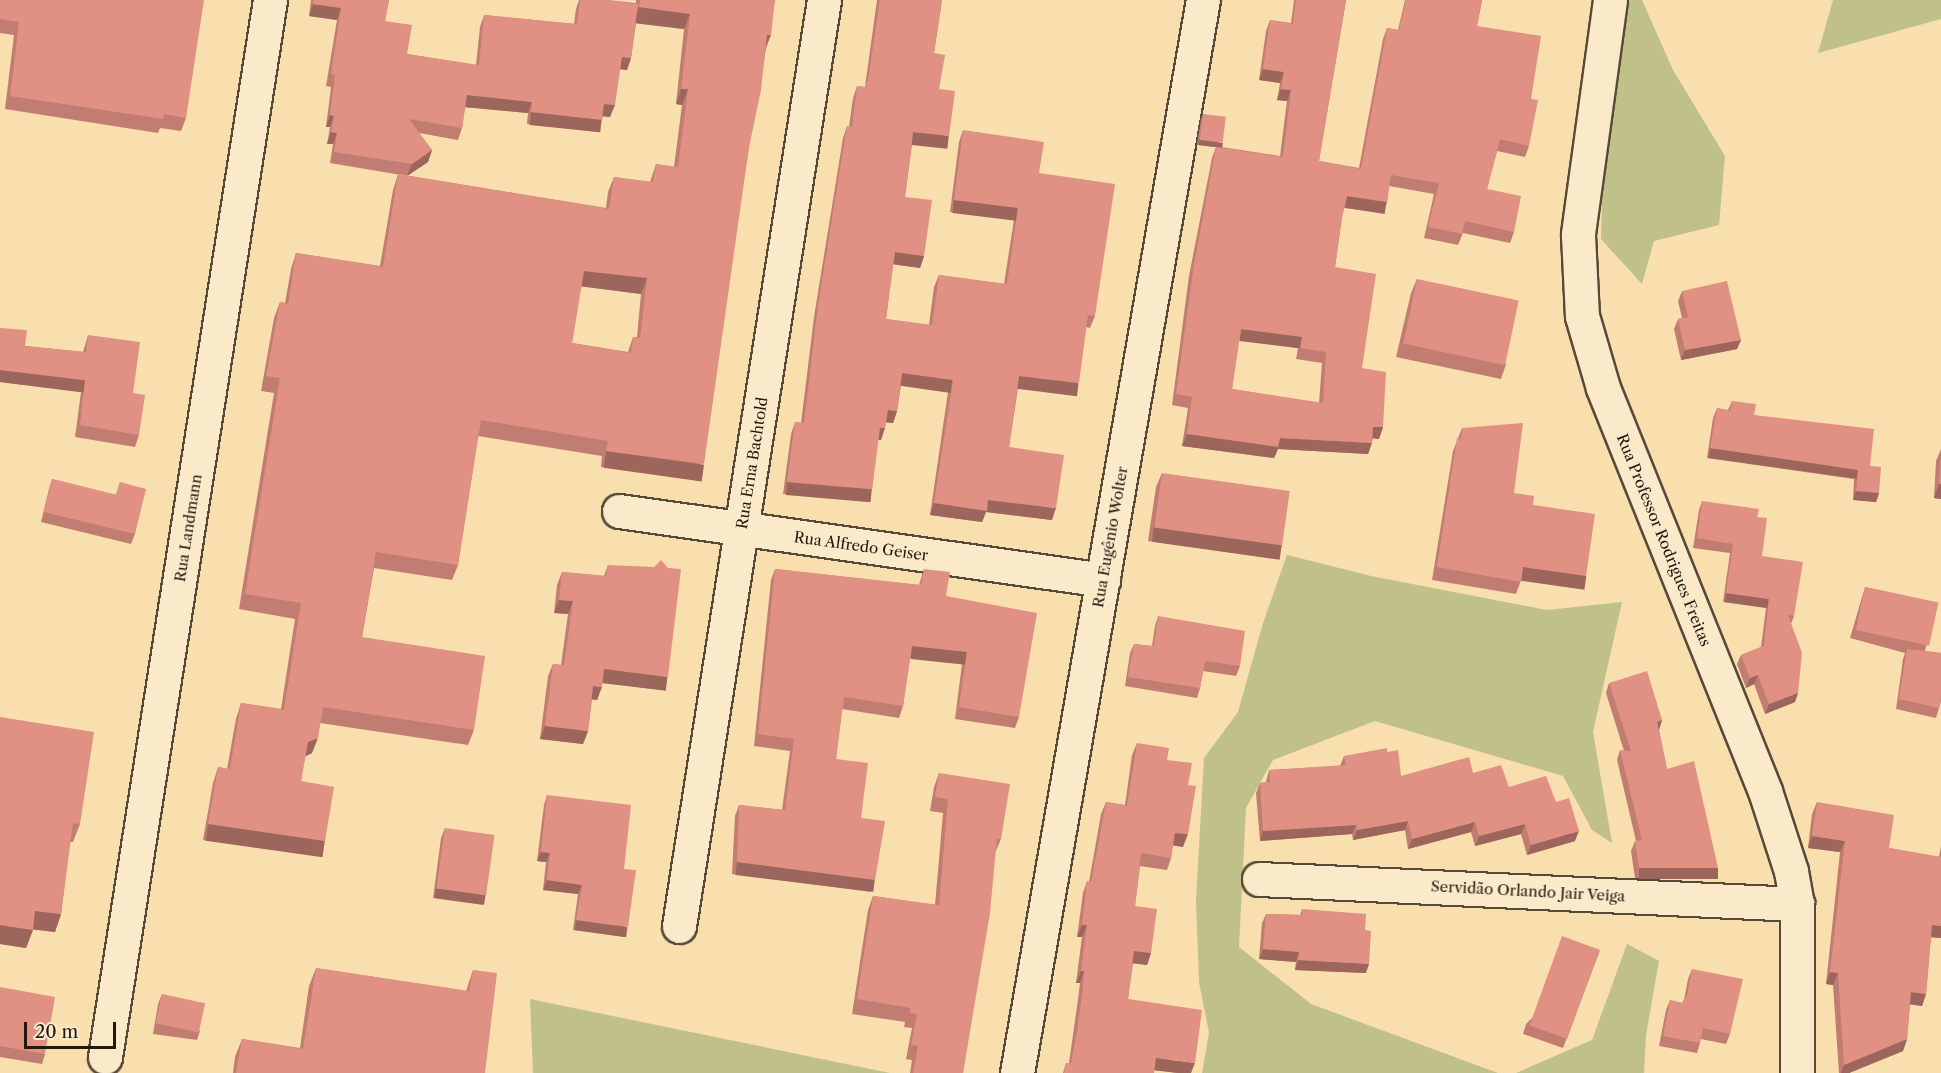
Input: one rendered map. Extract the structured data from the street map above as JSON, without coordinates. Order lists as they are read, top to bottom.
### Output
{
  "streets": {
    "street": [
      "Rua Erna Bachtold",
      "Rua Landmann",
      "Rua Eugênio Wolter",
      "Rua Professor Rodrigues Freitas",
      "Rua Alfredo Geiser",
      "Servidão Orlando Jair Veiga"
    ]
  },
  "crossings": [
    ["Rua Erna Bachtold", "Rua Alfredo Geiser"],
    ["Rua Eugênio Wolter", "Rua Alfredo Geiser"],
    ["Rua Professor Rodrigues Freitas", "Servidão Orlando Jair Veiga"]
  ],
  "scale_bar": "20 m"
}
